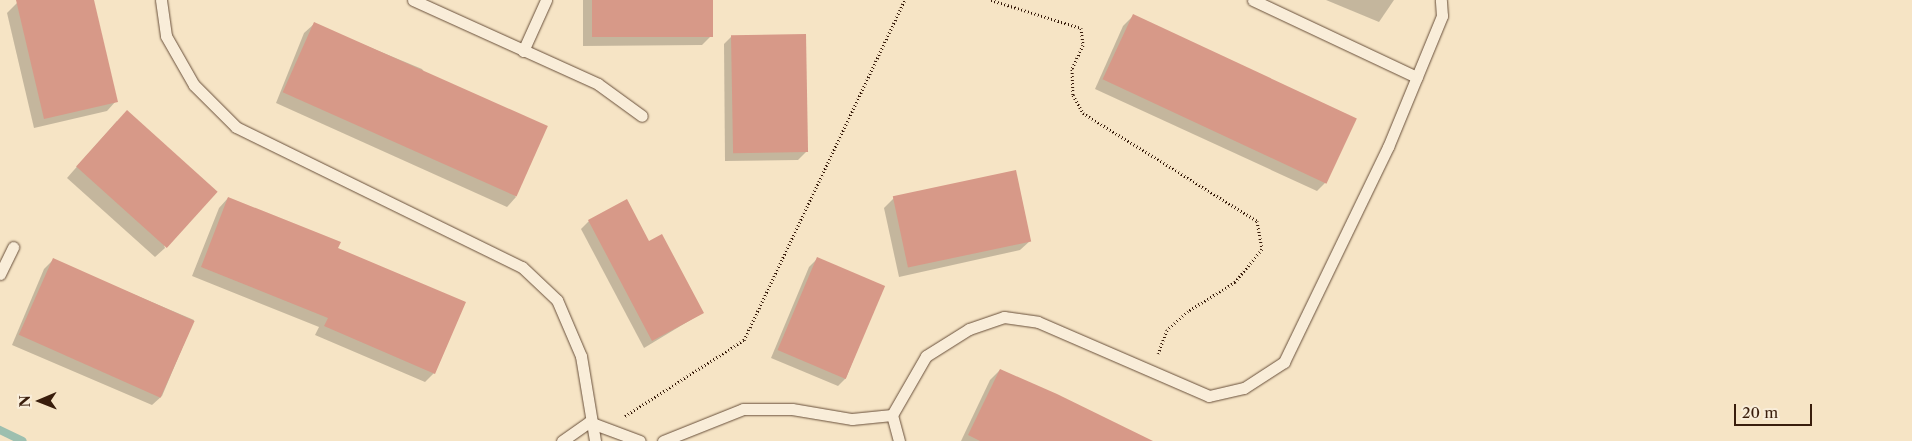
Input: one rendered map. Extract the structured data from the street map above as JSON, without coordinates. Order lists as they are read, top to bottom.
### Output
{
  "scale_bar": "20 m",
  "north": "left"
}
